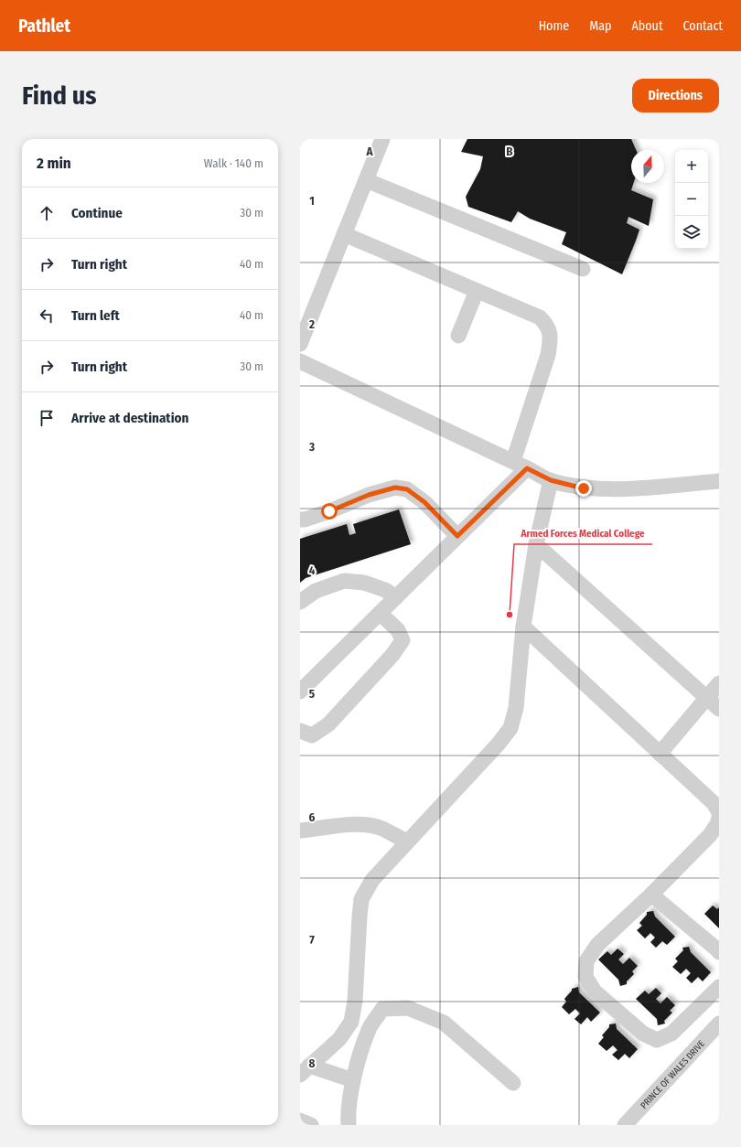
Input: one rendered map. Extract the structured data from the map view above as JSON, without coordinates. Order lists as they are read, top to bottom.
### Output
{
  "streets": {
    "street": ["PRINCE OF WALES DRIVE"]
  },
  "places": ["Armed Forces Medical College"],
  "north": "top",
  "page": {
    "header": "Pathlet",
    "nav": [
      "Home",
      "Map",
      "About",
      "Contact"
    ],
    "buttons": "Directions",
    "title": "Find us",
    "heading": ["2 min", "Walk · 140 m"],
    "map_buttons": ["+", "−"],
    "list": [
      ["Continue", "30 m"],
      ["Turn right", "40 m"],
      ["Turn left", "40 m"],
      ["Turn right", "30 m"],
      "Arrive at destination"
    ]
  },
  "grid": {
    "columns": ["A", "B"],
    "rows": [
      "1",
      "2",
      "3",
      "4",
      "5",
      "6",
      "7",
      "8"
    ]
  }
}
